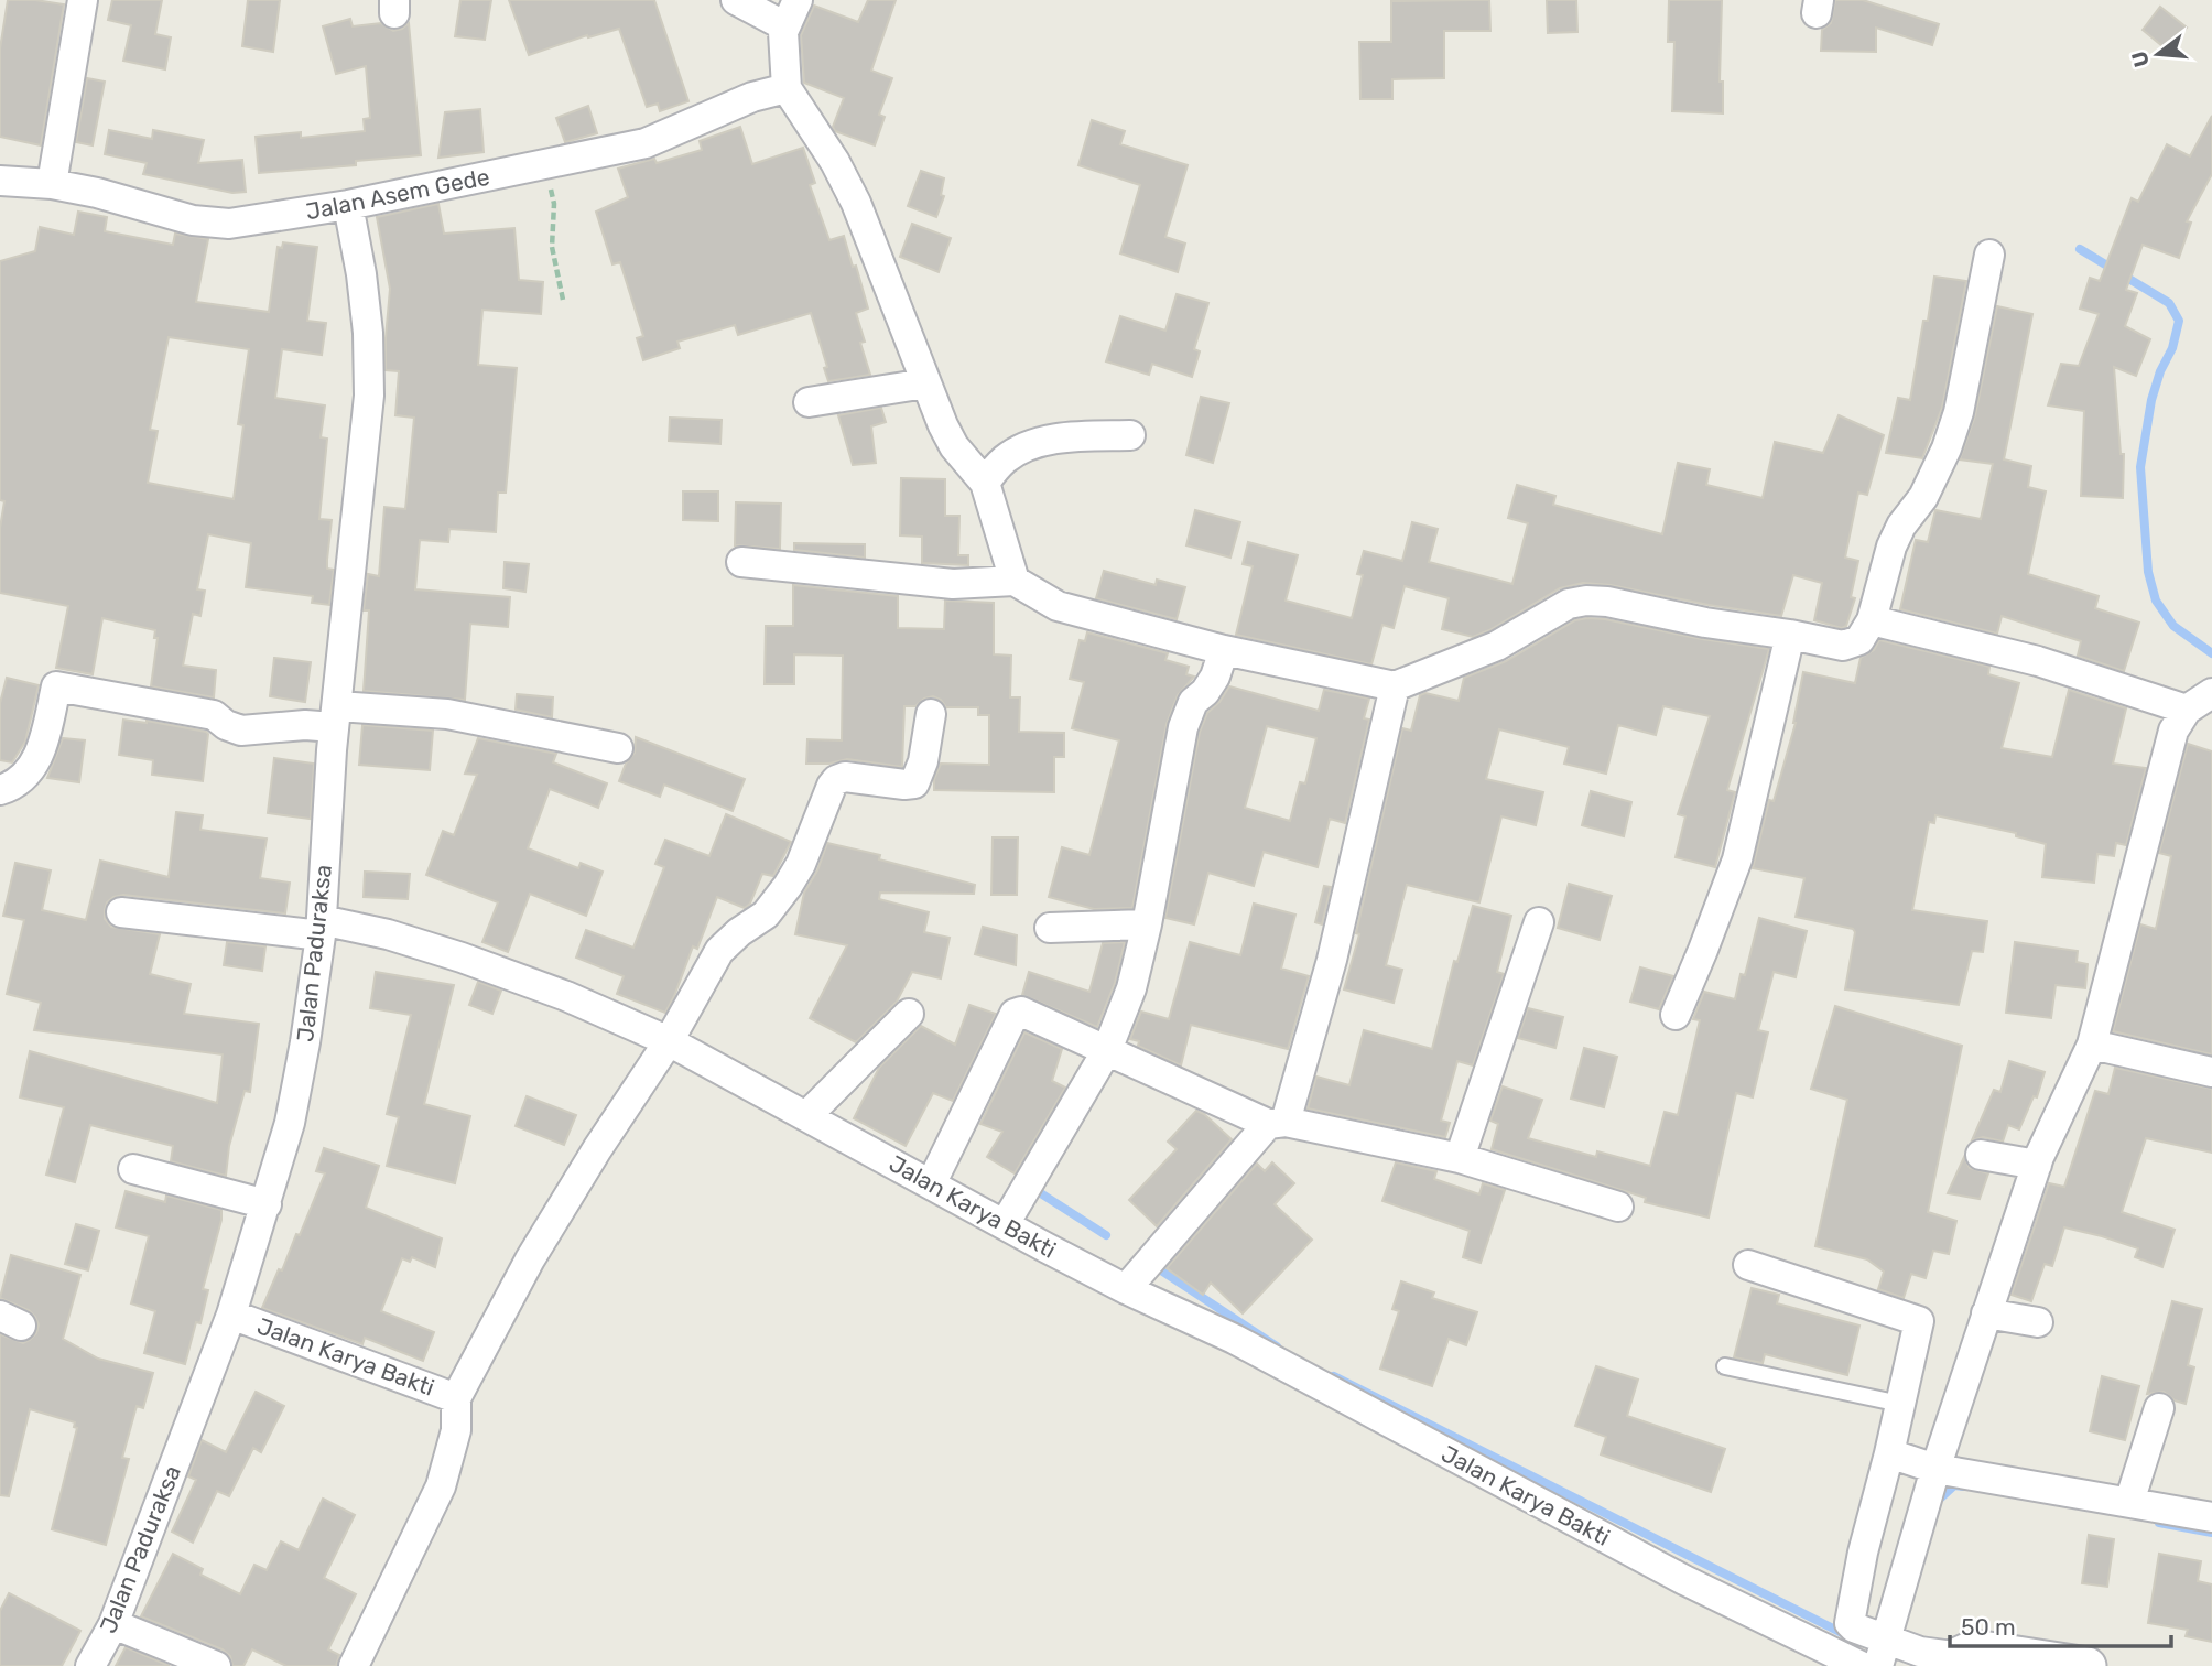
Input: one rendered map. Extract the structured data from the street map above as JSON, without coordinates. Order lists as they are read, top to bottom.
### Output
{
  "streets": {
    "street": ["Jalan Asem Gede", "Jalan Paduraksa", "Jalan Karya Bakti"]
  },
  "crossings": [
    ["Jalan Asem Gede", "Jalan Paduraksa"],
    ["Jalan Paduraksa", "Jalan Karya Bakti"]
  ],
  "scale_bar": "50 m",
  "north": "left"
}
